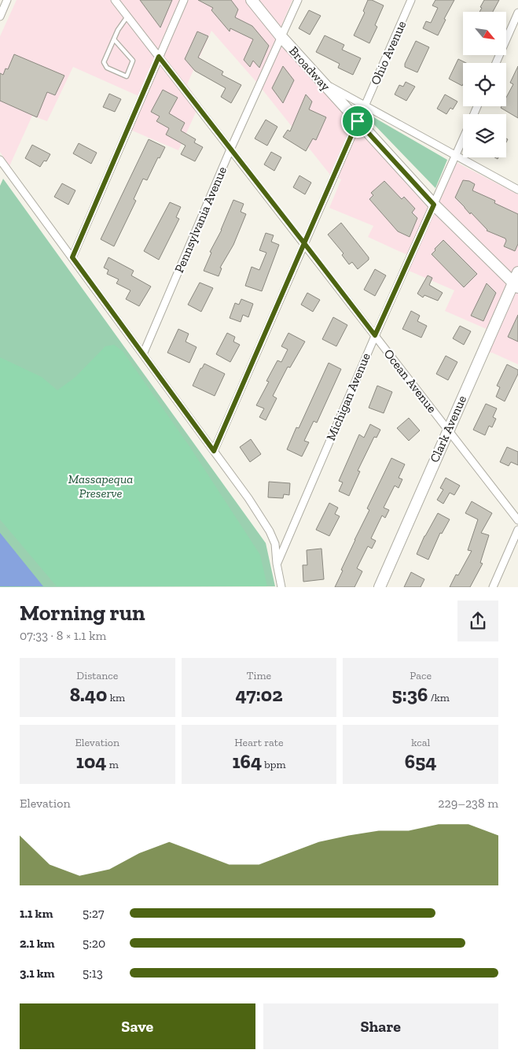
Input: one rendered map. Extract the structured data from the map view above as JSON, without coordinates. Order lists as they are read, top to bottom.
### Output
{
  "streets": {
    "main road": ["Broadway", "Clark Avenue"],
    "street": [
      "Ohio Avenue",
      "Pennsylvania Avenue",
      "Ocean Avenue",
      "Michigan Avenue"
    ]
  },
  "crossings": [
    ["Ohio Avenue", "Broadway"],
    ["Ohio Avenue", "Ocean Avenue"],
    ["Broadway", "Pennsylvania Avenue"],
    ["Broadway", "Michigan Avenue"],
    ["Broadway", "Clark Avenue"],
    ["Pennsylvania Avenue", "Ocean Avenue"],
    ["Ocean Avenue", "Michigan Avenue"],
    ["Ocean Avenue", "Clark Avenue"]
  ],
  "parks": ["Massapequa Preserve"],
  "north": "bottom right",
  "page": {
    "heading": ["Morning run", "07:33 · 8 × 1.1 km"],
    "stats": [
      ["Distance", "8.40 km"],
      ["Time", "47:02"],
      ["Pace", "5:36 /km"],
      ["Elevation", "104 m"],
      ["Heart rate", "164 bpm"],
      ["kcal", "654"]
    ],
    "chart": ["Elevation", "229–238 m"],
    "list": [
      {
        "name": "1.1 km",
        "note": "5:27"
      },
      {
        "name": "2.1 km",
        "note": "5:20"
      },
      {
        "name": "3.1 km",
        "note": "5:13"
      }
    ],
    "buttons": ["Save", "Share"]
  }
}
